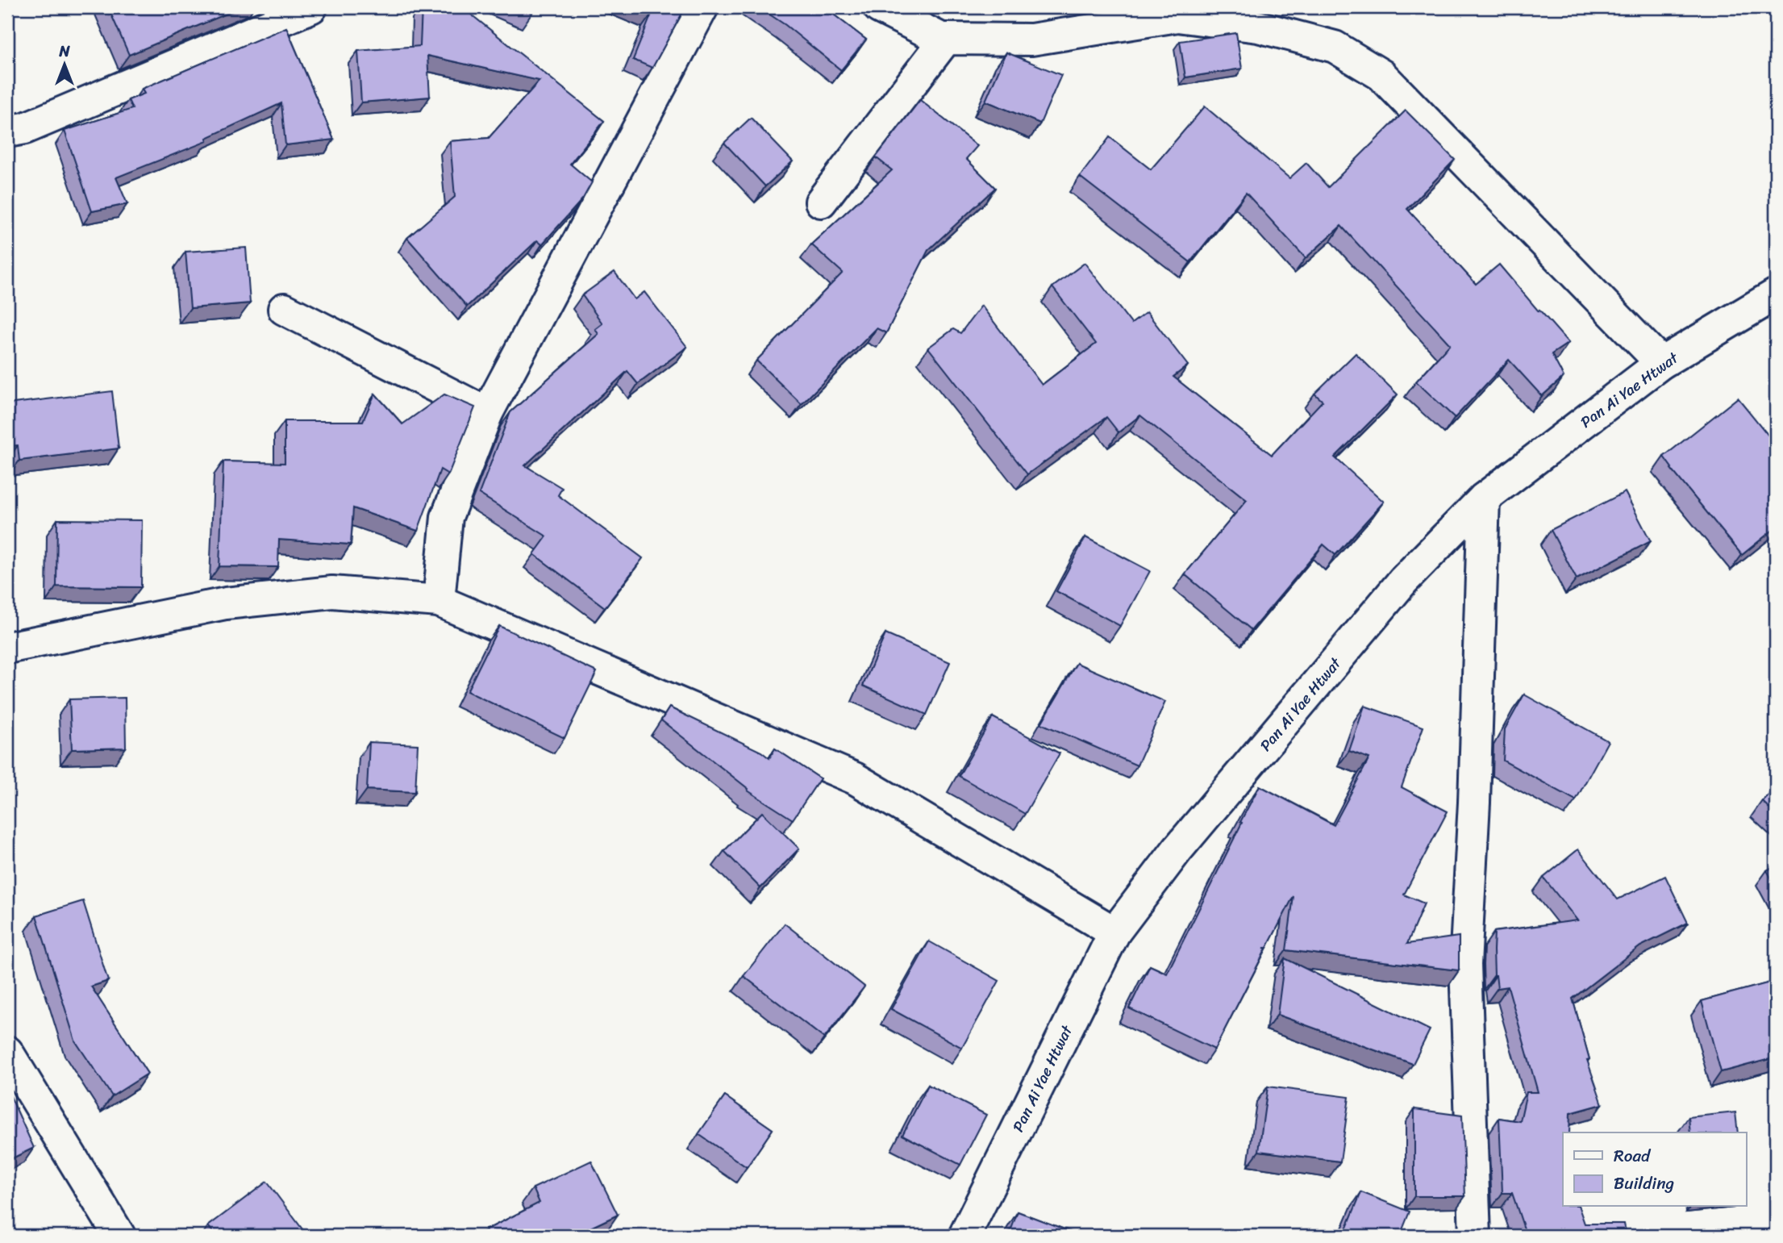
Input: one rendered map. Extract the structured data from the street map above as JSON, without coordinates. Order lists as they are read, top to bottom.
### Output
{
  "streets": {
    "street": ["Pan Ai Yae Htwat"]
  },
  "legend": ["Road", "Building"],
  "north": "top"
}
